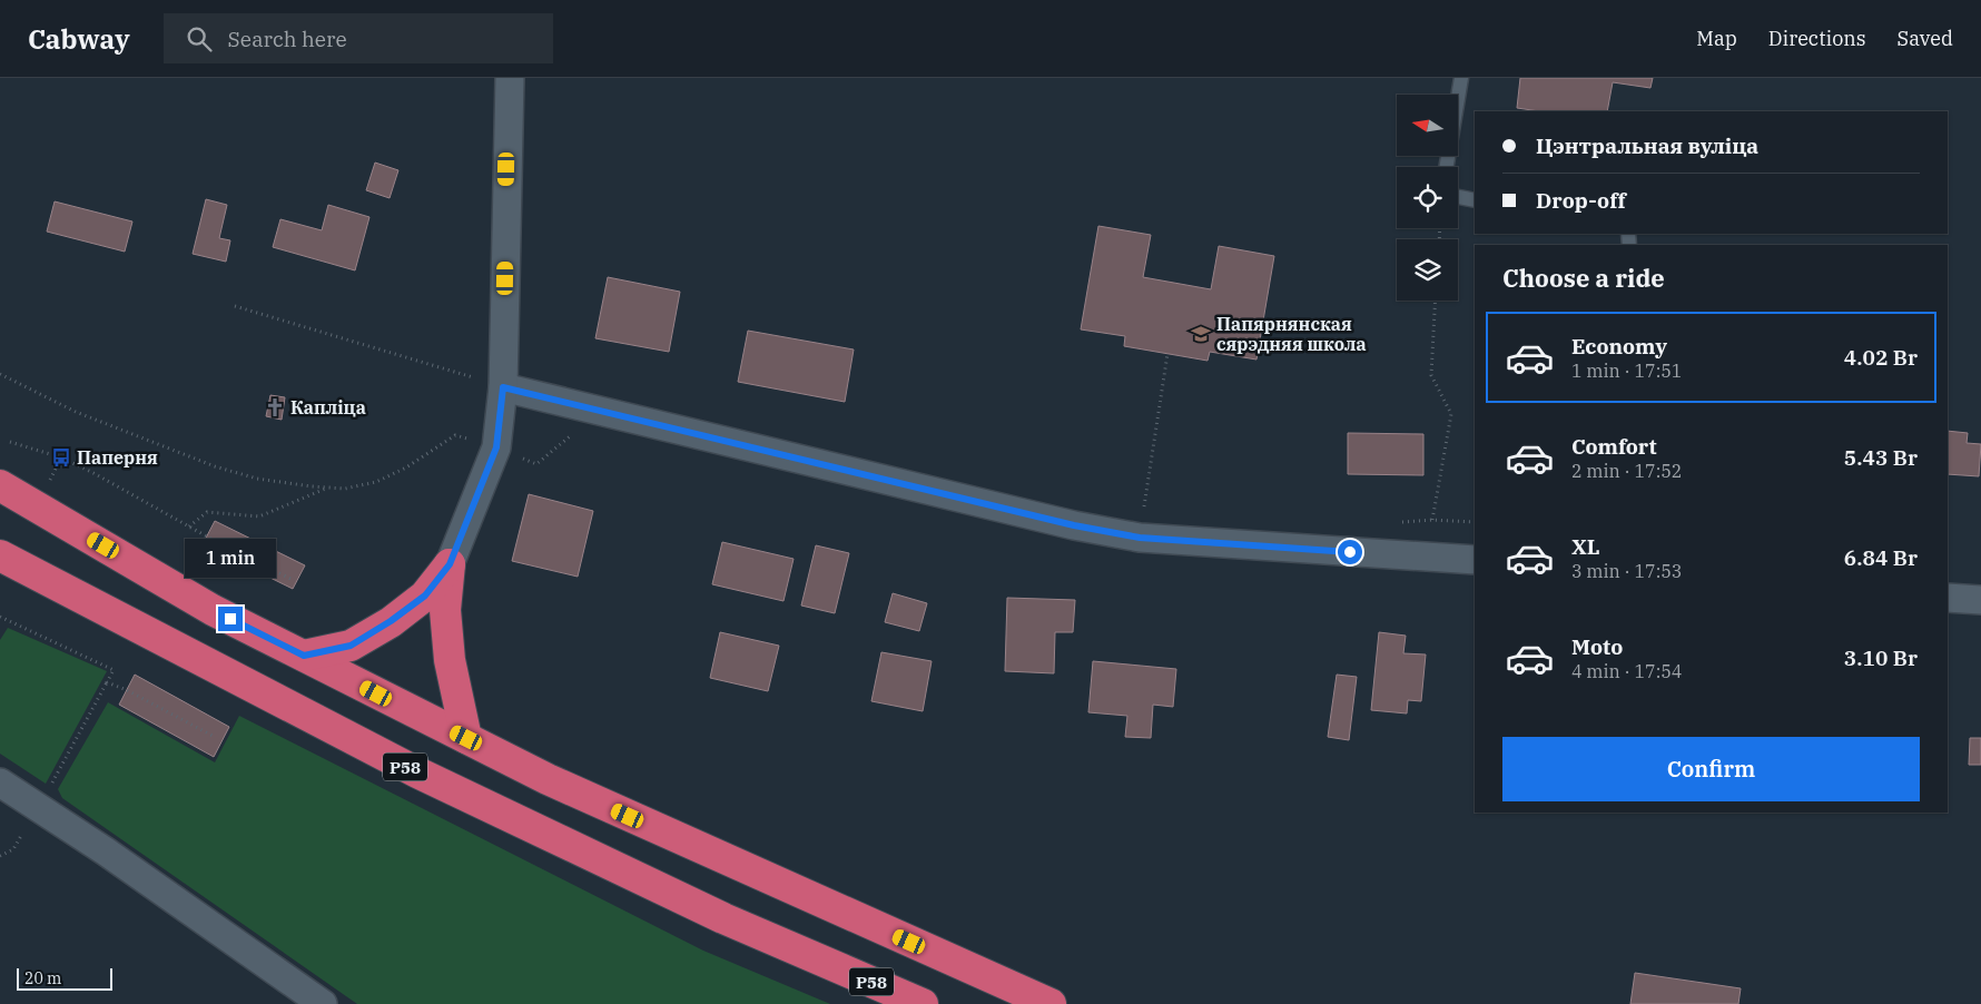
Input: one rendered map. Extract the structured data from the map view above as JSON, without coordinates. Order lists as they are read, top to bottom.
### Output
{
  "streets": {
    "highway": ["Р58"]
  },
  "places": {
    "school or university": ["Папярнянская сярэдняя школа"],
    "church": ["Капліца"],
    "bus stop": ["Паперня"]
  },
  "scale_bar": "20 m",
  "north": "left",
  "page": {
    "header": "Cabway",
    "search": "Search here",
    "nav": ["Map", "Directions", "Saved"],
    "banner": ["Цэнтральная вуліца", "Drop-off"],
    "heading": "Choose a ride",
    "list": [
      {
        "name": "Economy",
        "note": "1 min · 17:51",
        "value": "4.02 Br"
      },
      {
        "name": "Comfort",
        "note": "2 min · 17:52",
        "value": "5.43 Br"
      },
      {
        "name": "XL",
        "note": "3 min · 17:53",
        "value": "6.84 Br"
      },
      {
        "name": "Moto",
        "note": "4 min · 17:54",
        "value": "3.10 Br"
      }
    ],
    "bubble": "1 min",
    "buttons": "Confirm",
    "scale": "20 m"
  }
}
